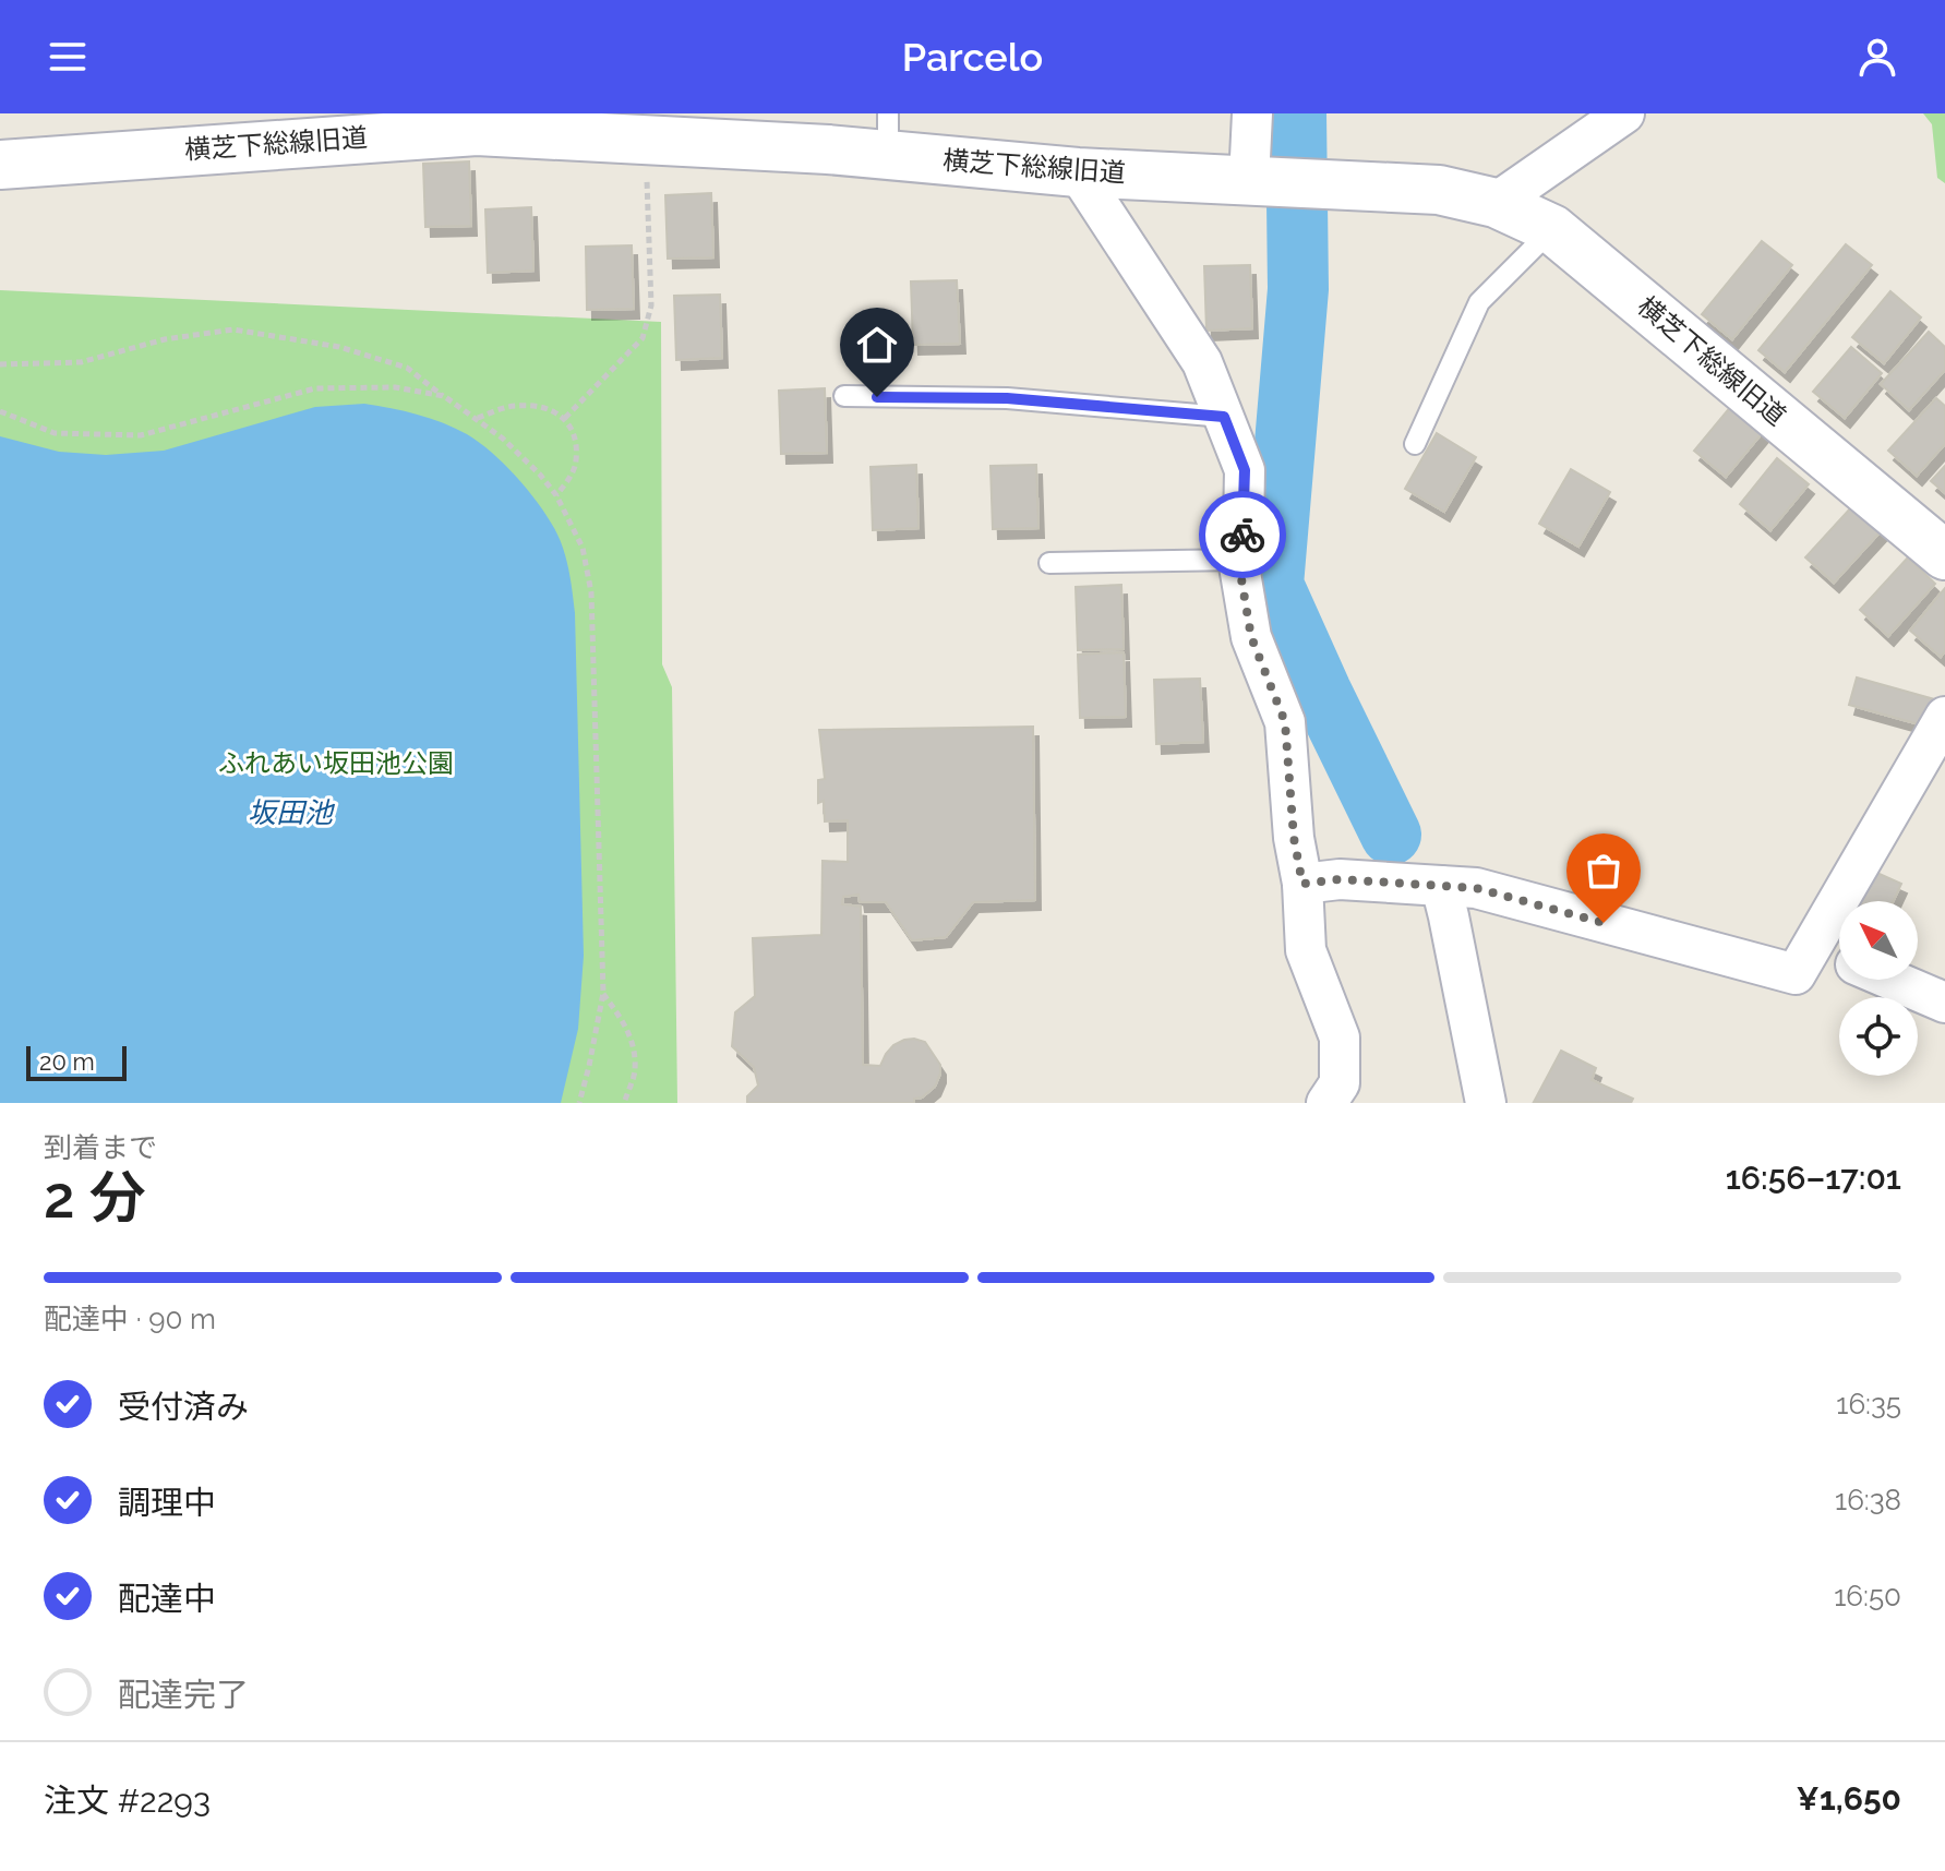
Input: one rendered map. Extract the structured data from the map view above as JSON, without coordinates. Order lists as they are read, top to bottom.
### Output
{
  "streets": {
    "street": ["横芝下総線旧道"]
  },
  "water": ["坂田池"],
  "parks": ["ふれあい坂田池公園"],
  "scale_bar": "20 m",
  "north": "top left",
  "page": {
    "header": "Parcelo",
    "scale": "20 m",
    "heading": ["2 分", "到着まで", "16:56–17:01"],
    "panel": ["注文 #2293", "¥1,650"],
    "bar": "配達中 · 90 m",
    "list": [
      ["受付済み", "16:35"],
      ["調理中", "16:38"],
      ["配達中", "16:50"],
      "配達完了"
    ]
  }
}
